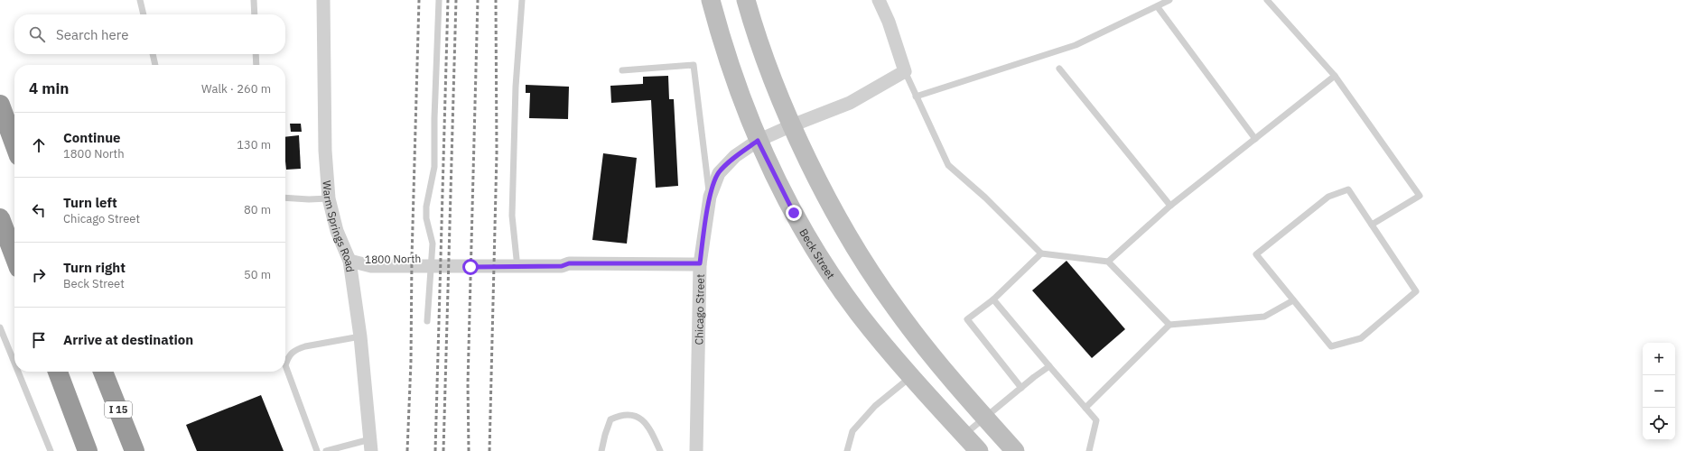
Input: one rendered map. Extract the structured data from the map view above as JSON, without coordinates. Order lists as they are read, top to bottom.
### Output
{
  "streets": {
    "highway": ["I 15"],
    "main road": ["Beck Street"],
    "street": ["Warm Springs Road", "1800 North", "Chicago Street"]
  },
  "crossings": [
    ["Warm Springs Road", "1800 North"],
    ["Beck Street", "Chicago Street"],
    ["1800 North", "Chicago Street"]
  ],
  "page": {
    "search": "Search here",
    "heading": ["4 min", "Walk · 260 m"],
    "list": [
      ["Continue", "1800 North", "130 m"],
      ["Turn left", "Chicago Street", "80 m"],
      ["Turn right", "Beck Street", "50 m"],
      "Arrive at destination"
    ],
    "map_buttons": ["+", "−"]
  }
}
